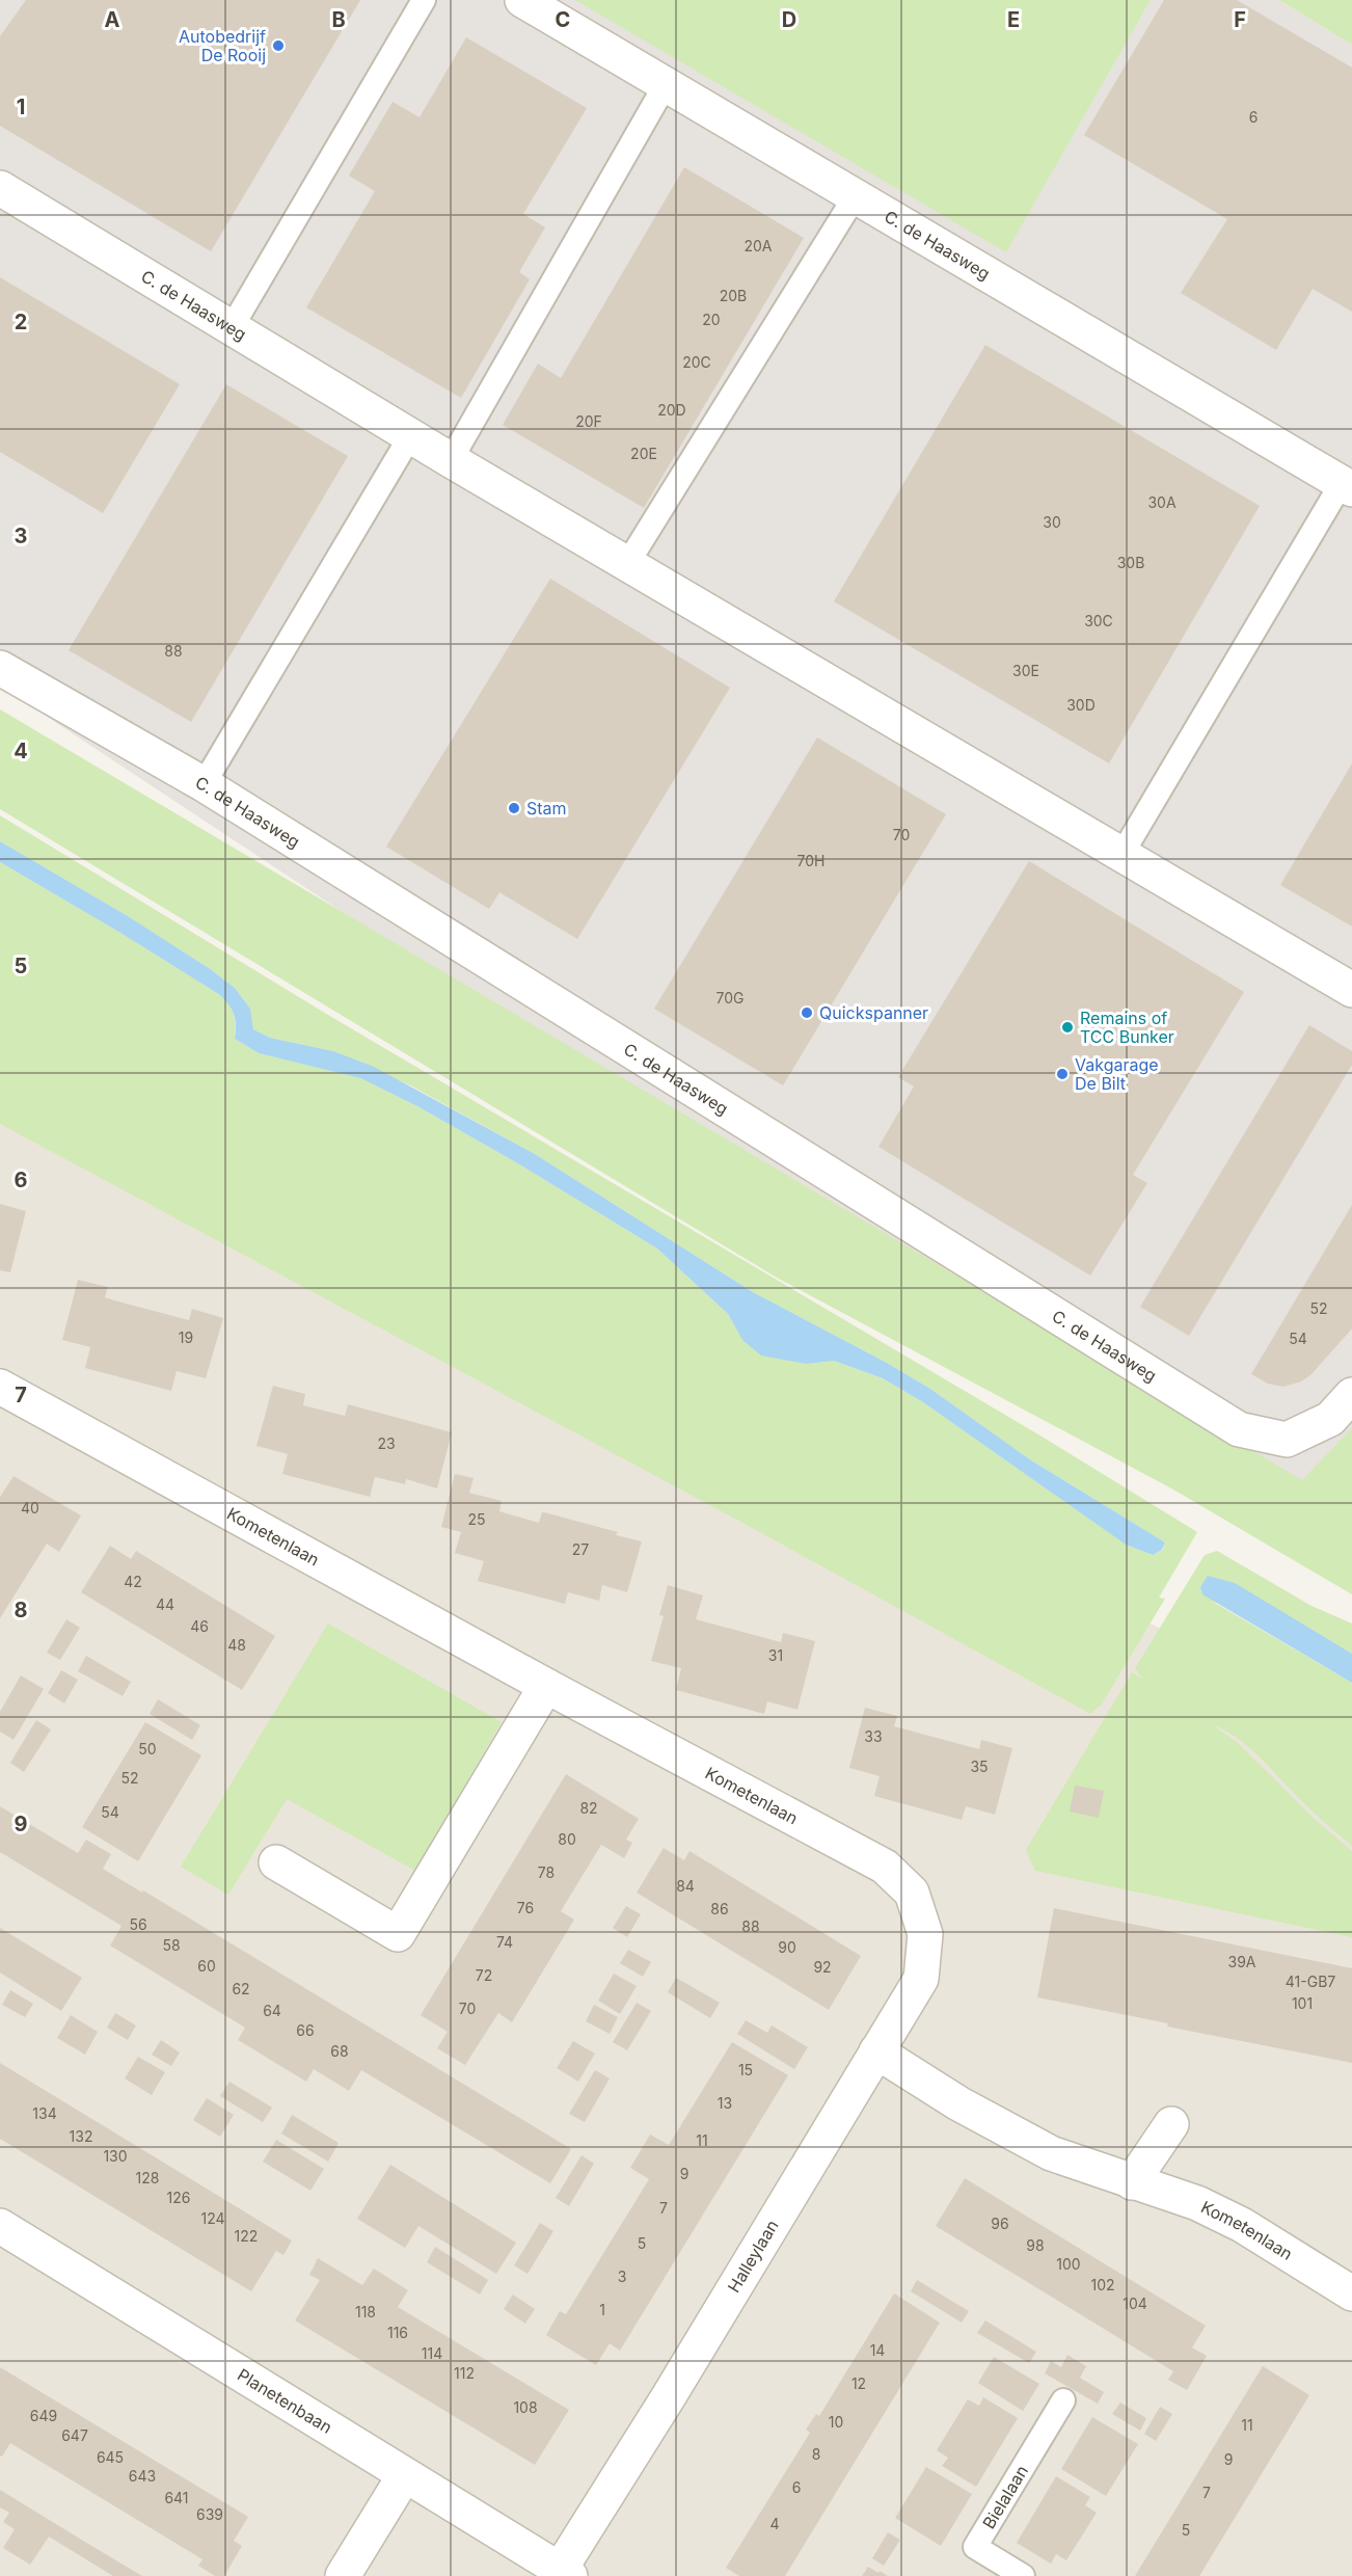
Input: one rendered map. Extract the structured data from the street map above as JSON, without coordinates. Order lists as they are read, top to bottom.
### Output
{
  "streets": {
    "street": [
      "C. de Haasweg",
      "Kometenlaan",
      "Halleylaan",
      "Planetenbaan"
    ],
    "lane": ["Bielalaan"]
  },
  "crossings": [
    ["Kometenlaan", "Halleylaan"],
    ["Halleylaan", "Planetenbaan"]
  ],
  "places": [
    "Autobedrijf De Rooij",
    "Stam",
    "Quickspanner",
    "Remains of TCC Bunker",
    "Vakgarage De Bilt"
  ],
  "house_numbers": [
    "6",
    "20A",
    "20B",
    "20",
    "20C",
    "20D",
    "20F",
    "20E",
    "30A",
    "30",
    "30B",
    "30C",
    "88",
    "30E",
    "30D",
    "70",
    "70H",
    "70G",
    "52",
    "19",
    "54",
    "23",
    "40",
    "25",
    "27",
    "42",
    "44",
    "46",
    "48",
    "31",
    "33",
    "50",
    "35",
    "52",
    "82",
    "54",
    "80",
    "78",
    "84",
    "76",
    "86",
    "56",
    "88",
    "74",
    "58",
    "90",
    "39A",
    "60",
    "92",
    "72",
    "41-GB7",
    "62",
    "101",
    "70",
    "64",
    "66",
    "68",
    "15",
    "13",
    "134",
    "132",
    "11",
    "130",
    "9",
    "128",
    "126",
    "7",
    "124",
    "96",
    "122",
    "5",
    "98",
    "100",
    "3",
    "102",
    "104",
    "1",
    "118",
    "116",
    "14",
    "114",
    "112",
    "12",
    "108",
    "649",
    "10",
    "11",
    "647",
    "8",
    "645",
    "9",
    "643",
    "6",
    "7",
    "641",
    "639",
    "4",
    "5"
  ],
  "grid": {
    "columns": [
      "A",
      "B",
      "C",
      "D",
      "E",
      "F"
    ],
    "rows": [
      "1",
      "2",
      "3",
      "4",
      "5",
      "6",
      "7",
      "8",
      "9"
    ]
  }
}
